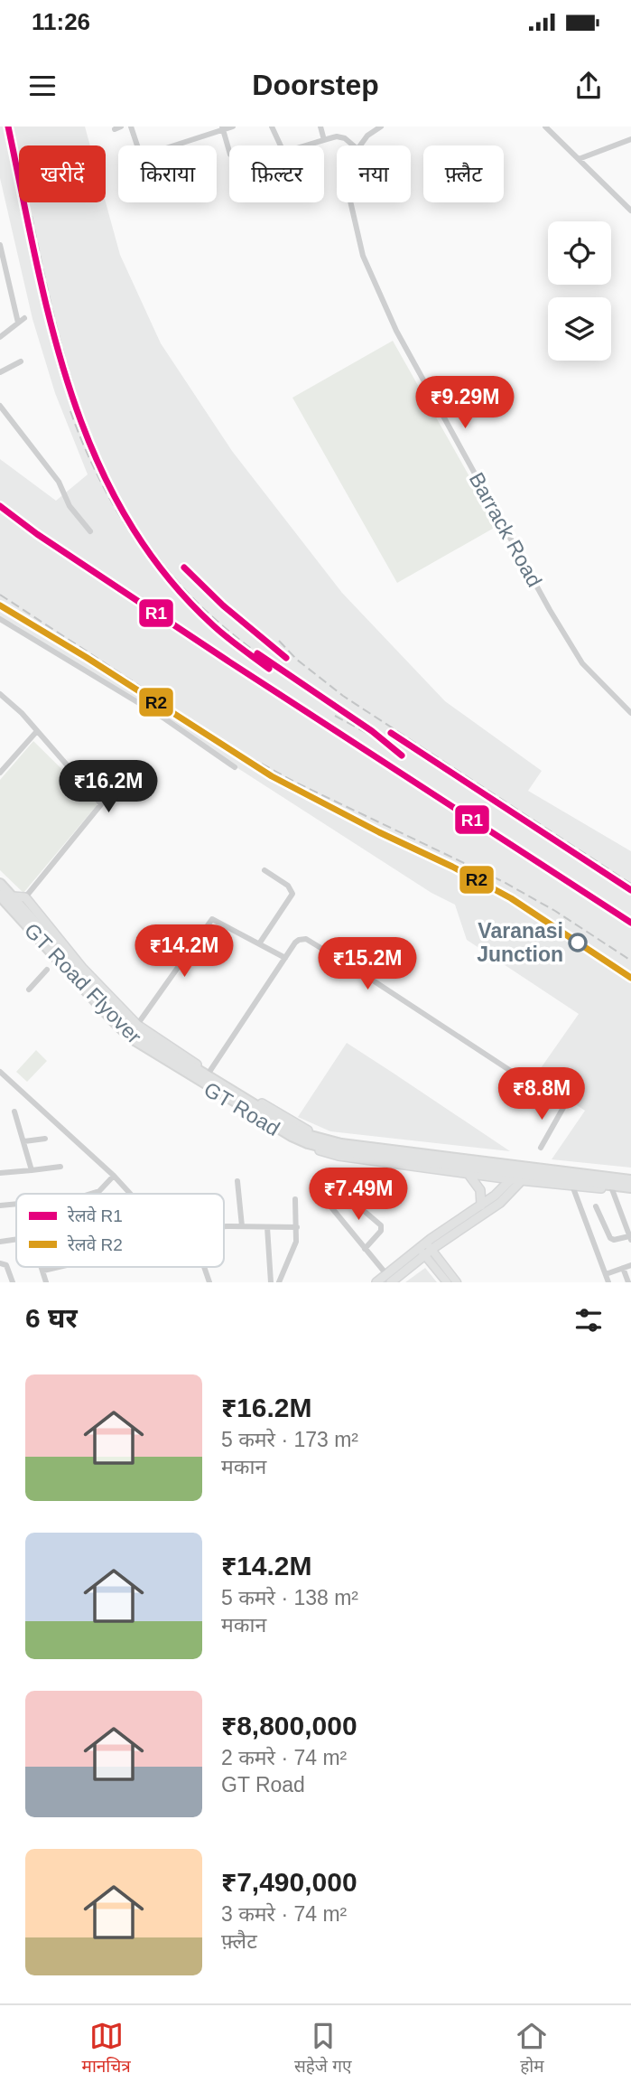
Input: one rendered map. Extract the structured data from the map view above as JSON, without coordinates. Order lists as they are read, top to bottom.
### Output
{
  "streets": {
    "highway": ["GT Road Flyover", "GT Road"],
    "street": ["Barrack Road"]
  },
  "crossings": [
    ["GT Road Flyover", "GT Road"]
  ],
  "places": ["Varanasi Junction"],
  "lines": ["rail line R1", "rail line R2"],
  "legend": ["रेलवे R1", "रेलवे R2"],
  "page": {
    "status": "11:26",
    "header": "Doorstep",
    "chip": [
      "खरीदें",
      "किराया",
      "फ़िल्टर",
      "नया",
      "फ़्लैट"
    ],
    "price": [
      "₹9.29M",
      "₹16.2M",
      "₹14.2M",
      "₹15.2M",
      "₹8.8M",
      "₹7.49M"
    ],
    "heading": "6 घर",
    "list": [
      {
        "name": "₹16.2M",
        "note": "5 कमरे · 173 m² · मकान"
      },
      {
        "name": "₹14.2M",
        "note": "5 कमरे · 138 m² · मकान"
      },
      {
        "name": "₹8,800,000",
        "note": "2 कमरे · 74 m² · GT Road"
      },
      {
        "name": "₹7,490,000",
        "note": "3 कमरे · 74 m² · फ़्लैट"
      }
    ],
    "tabs": ["मानचित्र", "सहेजे गए", "होम"]
  }
}
